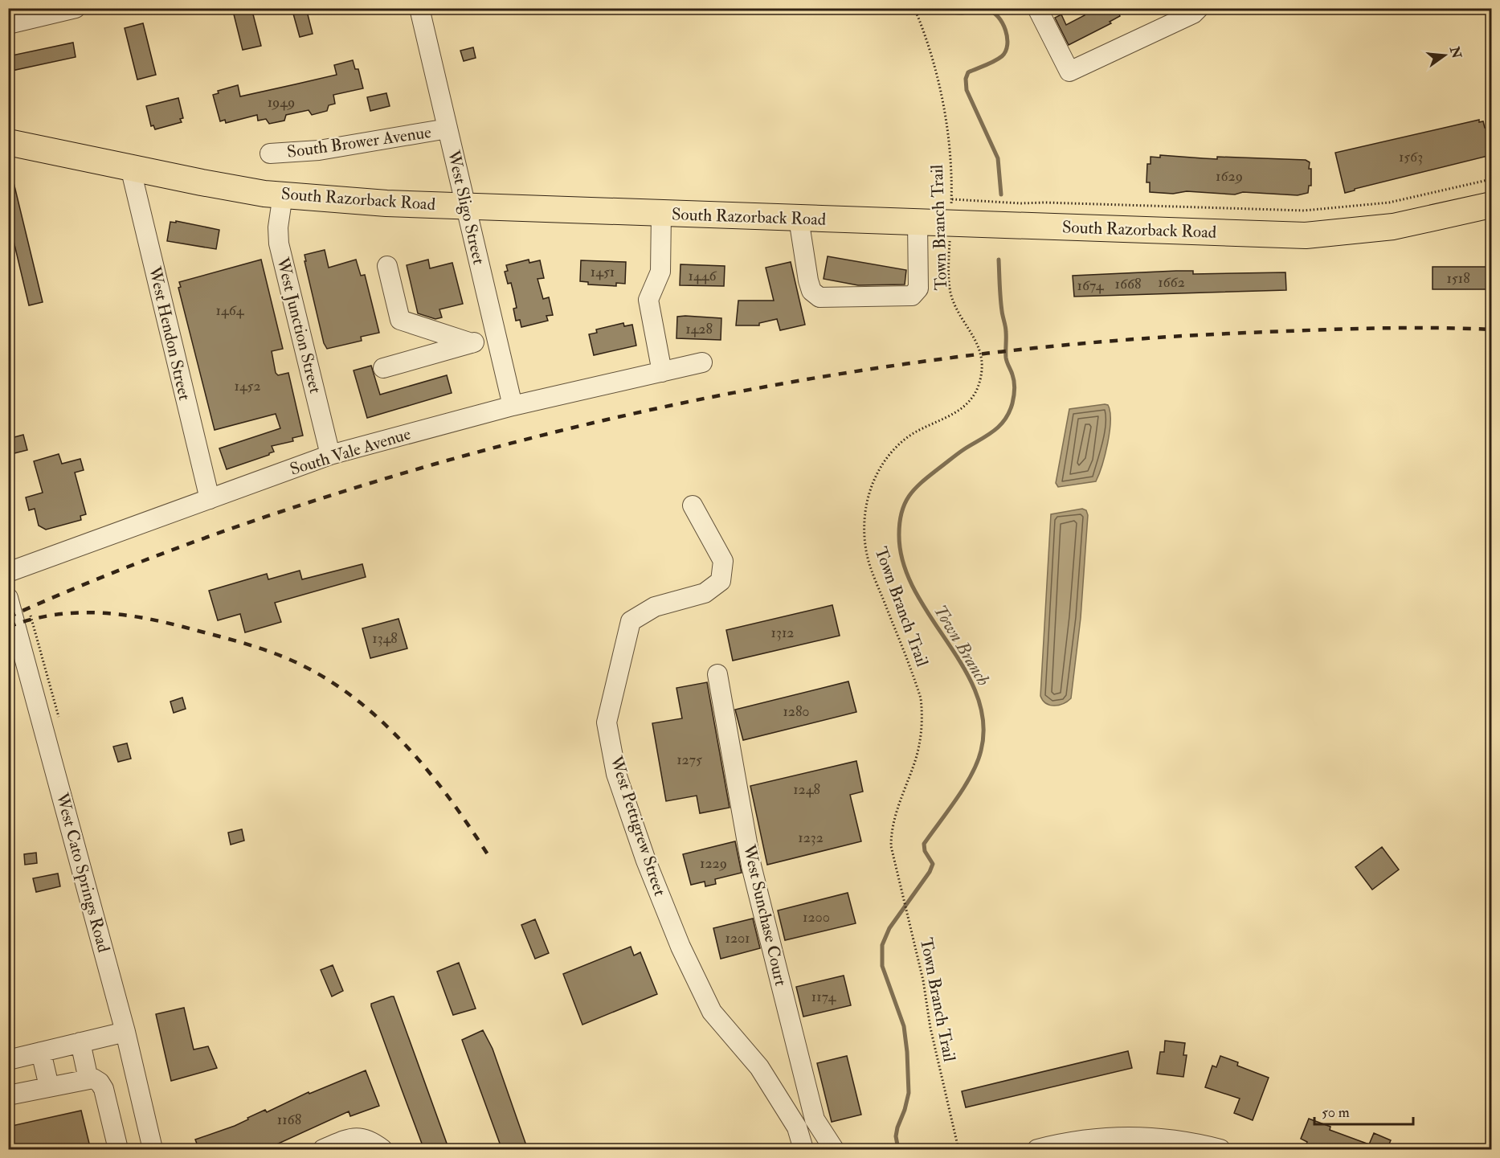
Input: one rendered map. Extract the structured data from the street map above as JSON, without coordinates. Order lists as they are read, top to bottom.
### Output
{
  "streets": {
    "main road": ["South Razorback Road"],
    "street": [
      "South Brower Avenue",
      "West Sligo Street",
      "West Junction Street",
      "West Hendon Street",
      "South Vale Avenue",
      "West Pettigrew Street",
      "West Cato Springs Road",
      "West Sunchase Court"
    ],
    "path": ["Town Branch Trail"]
  },
  "crossings": [
    ["South Brower Avenue", "West Sligo Street"],
    ["South Razorback Road", "West Sligo Street"],
    ["South Razorback Road", "Town Branch Trail"],
    ["South Razorback Road", "West Junction Street"],
    ["South Razorback Road", "West Hendon Street"],
    ["West Sligo Street", "South Vale Avenue"],
    ["West Junction Street", "South Vale Avenue"],
    ["West Hendon Street", "South Vale Avenue"]
  ],
  "water": ["Town Branch"],
  "house_numbers": [
    "1949",
    "1563",
    "1629",
    "1451",
    "1446",
    "1518",
    "1662",
    "1668",
    "1674",
    "1464",
    "1428",
    "1452",
    "1312",
    "1348",
    "1280",
    "1275",
    "1248",
    "1232",
    "1229",
    "1200",
    "1201",
    "1174",
    "1168"
  ],
  "scale_bar": "50 m",
  "north": "right"
}
